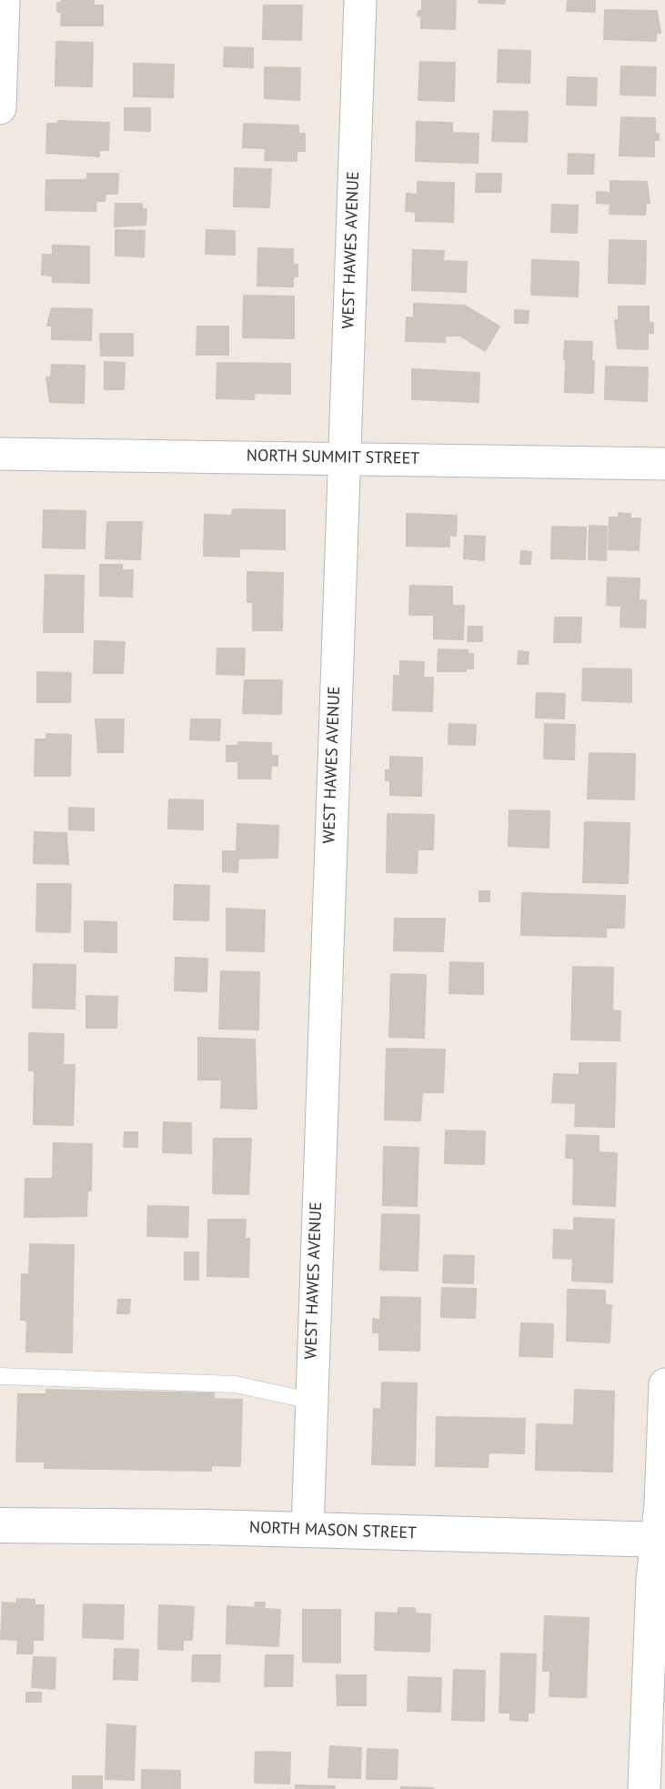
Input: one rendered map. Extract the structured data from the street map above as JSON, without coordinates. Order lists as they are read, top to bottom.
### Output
{
  "streets": {
    "main road": ["NORTH MASON STREET"],
    "street": ["WEST HAWES AVENUE", "NORTH SUMMIT STREET"]
  },
  "crossings": [
    ["WEST HAWES AVENUE", "NORTH SUMMIT STREET"],
    ["WEST HAWES AVENUE", "NORTH MASON STREET"]
  ]
}
